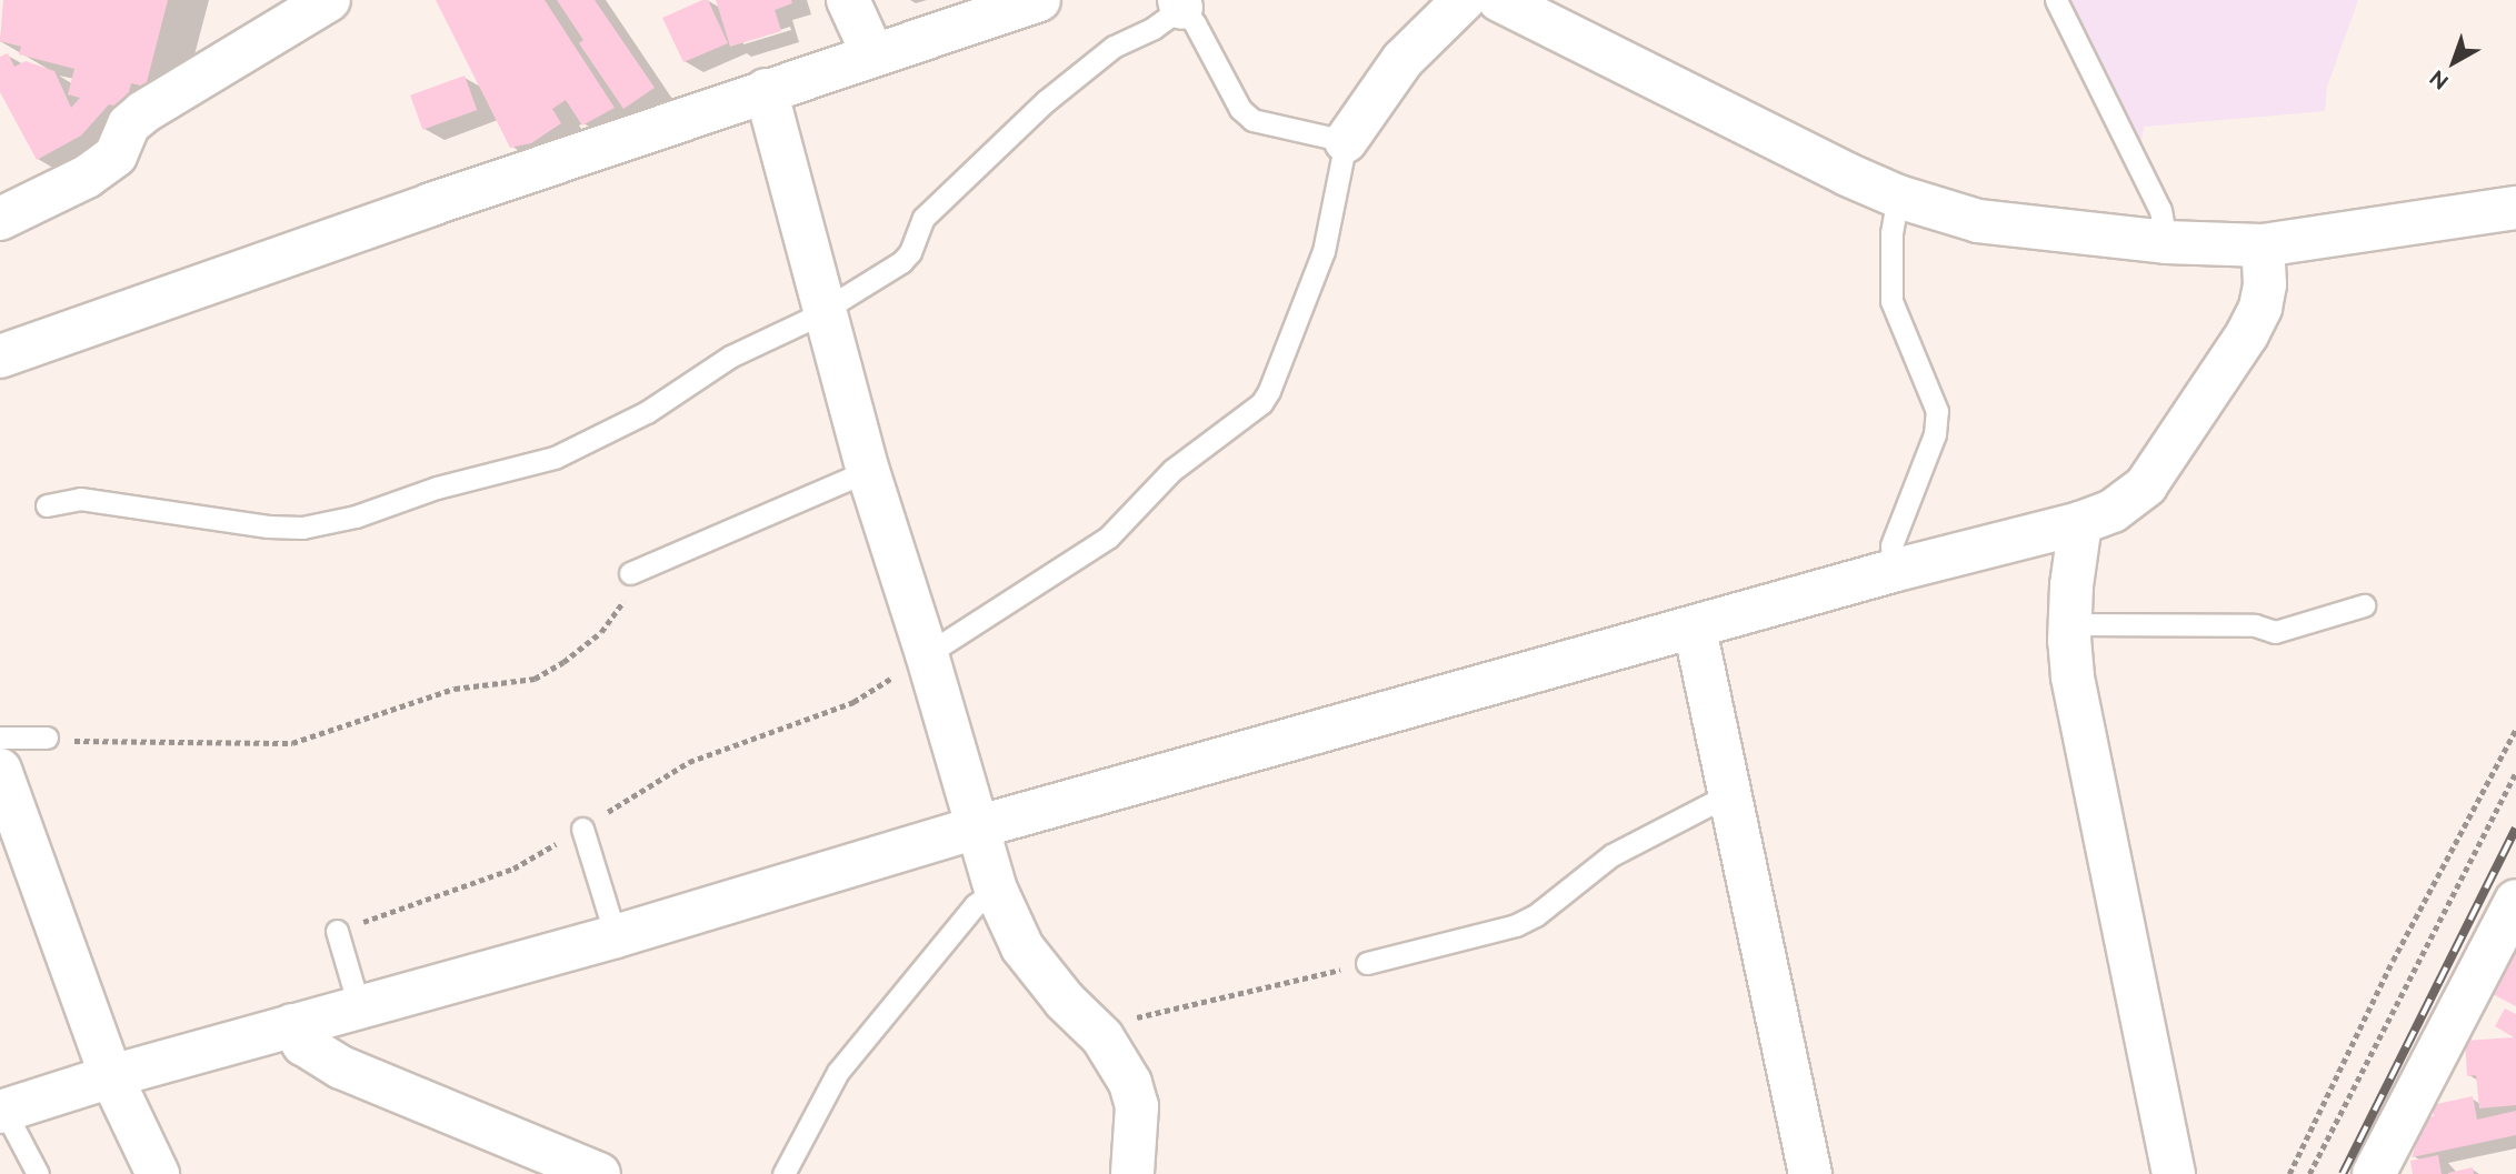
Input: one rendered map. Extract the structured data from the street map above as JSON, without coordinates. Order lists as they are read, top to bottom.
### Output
{
  "north": "bottom left"
}
